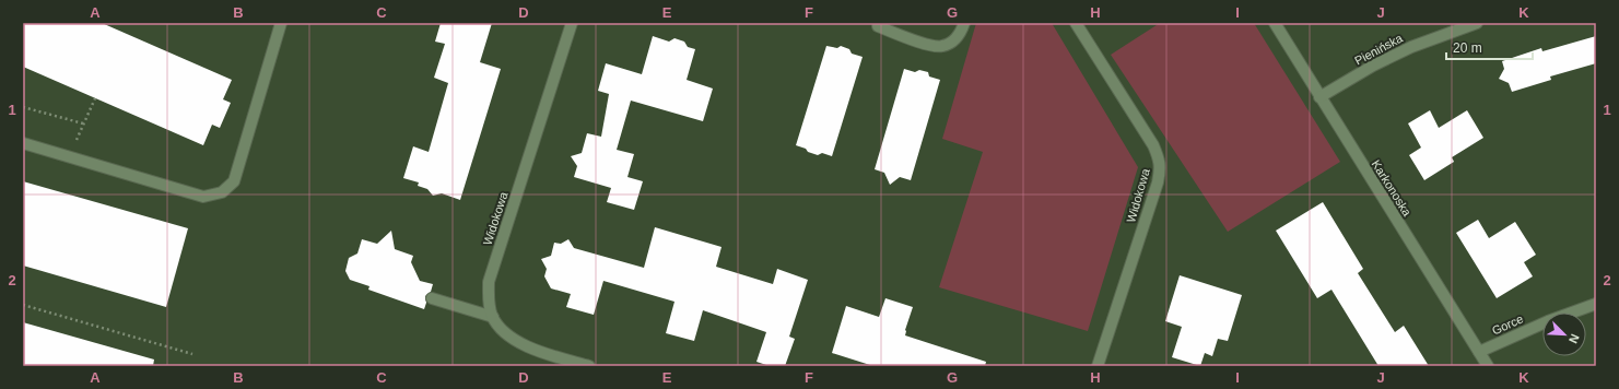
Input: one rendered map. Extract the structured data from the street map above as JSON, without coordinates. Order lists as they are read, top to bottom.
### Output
{
  "streets": {
    "street": [
      "Pienińska",
      "Karkonoska",
      "Widokowa",
      "Gorce"
    ]
  },
  "crossings": [
    ["Pienińska", "Karkonoska"],
    ["Karkonoska", "Gorce"]
  ],
  "scale_bar": "20 m",
  "north": "bottom right",
  "grid": {
    "columns": [
      "A",
      "B",
      "C",
      "D",
      "E",
      "F",
      "G",
      "H",
      "I",
      "J",
      "K"
    ],
    "rows": ["1", "2"]
  }
}
